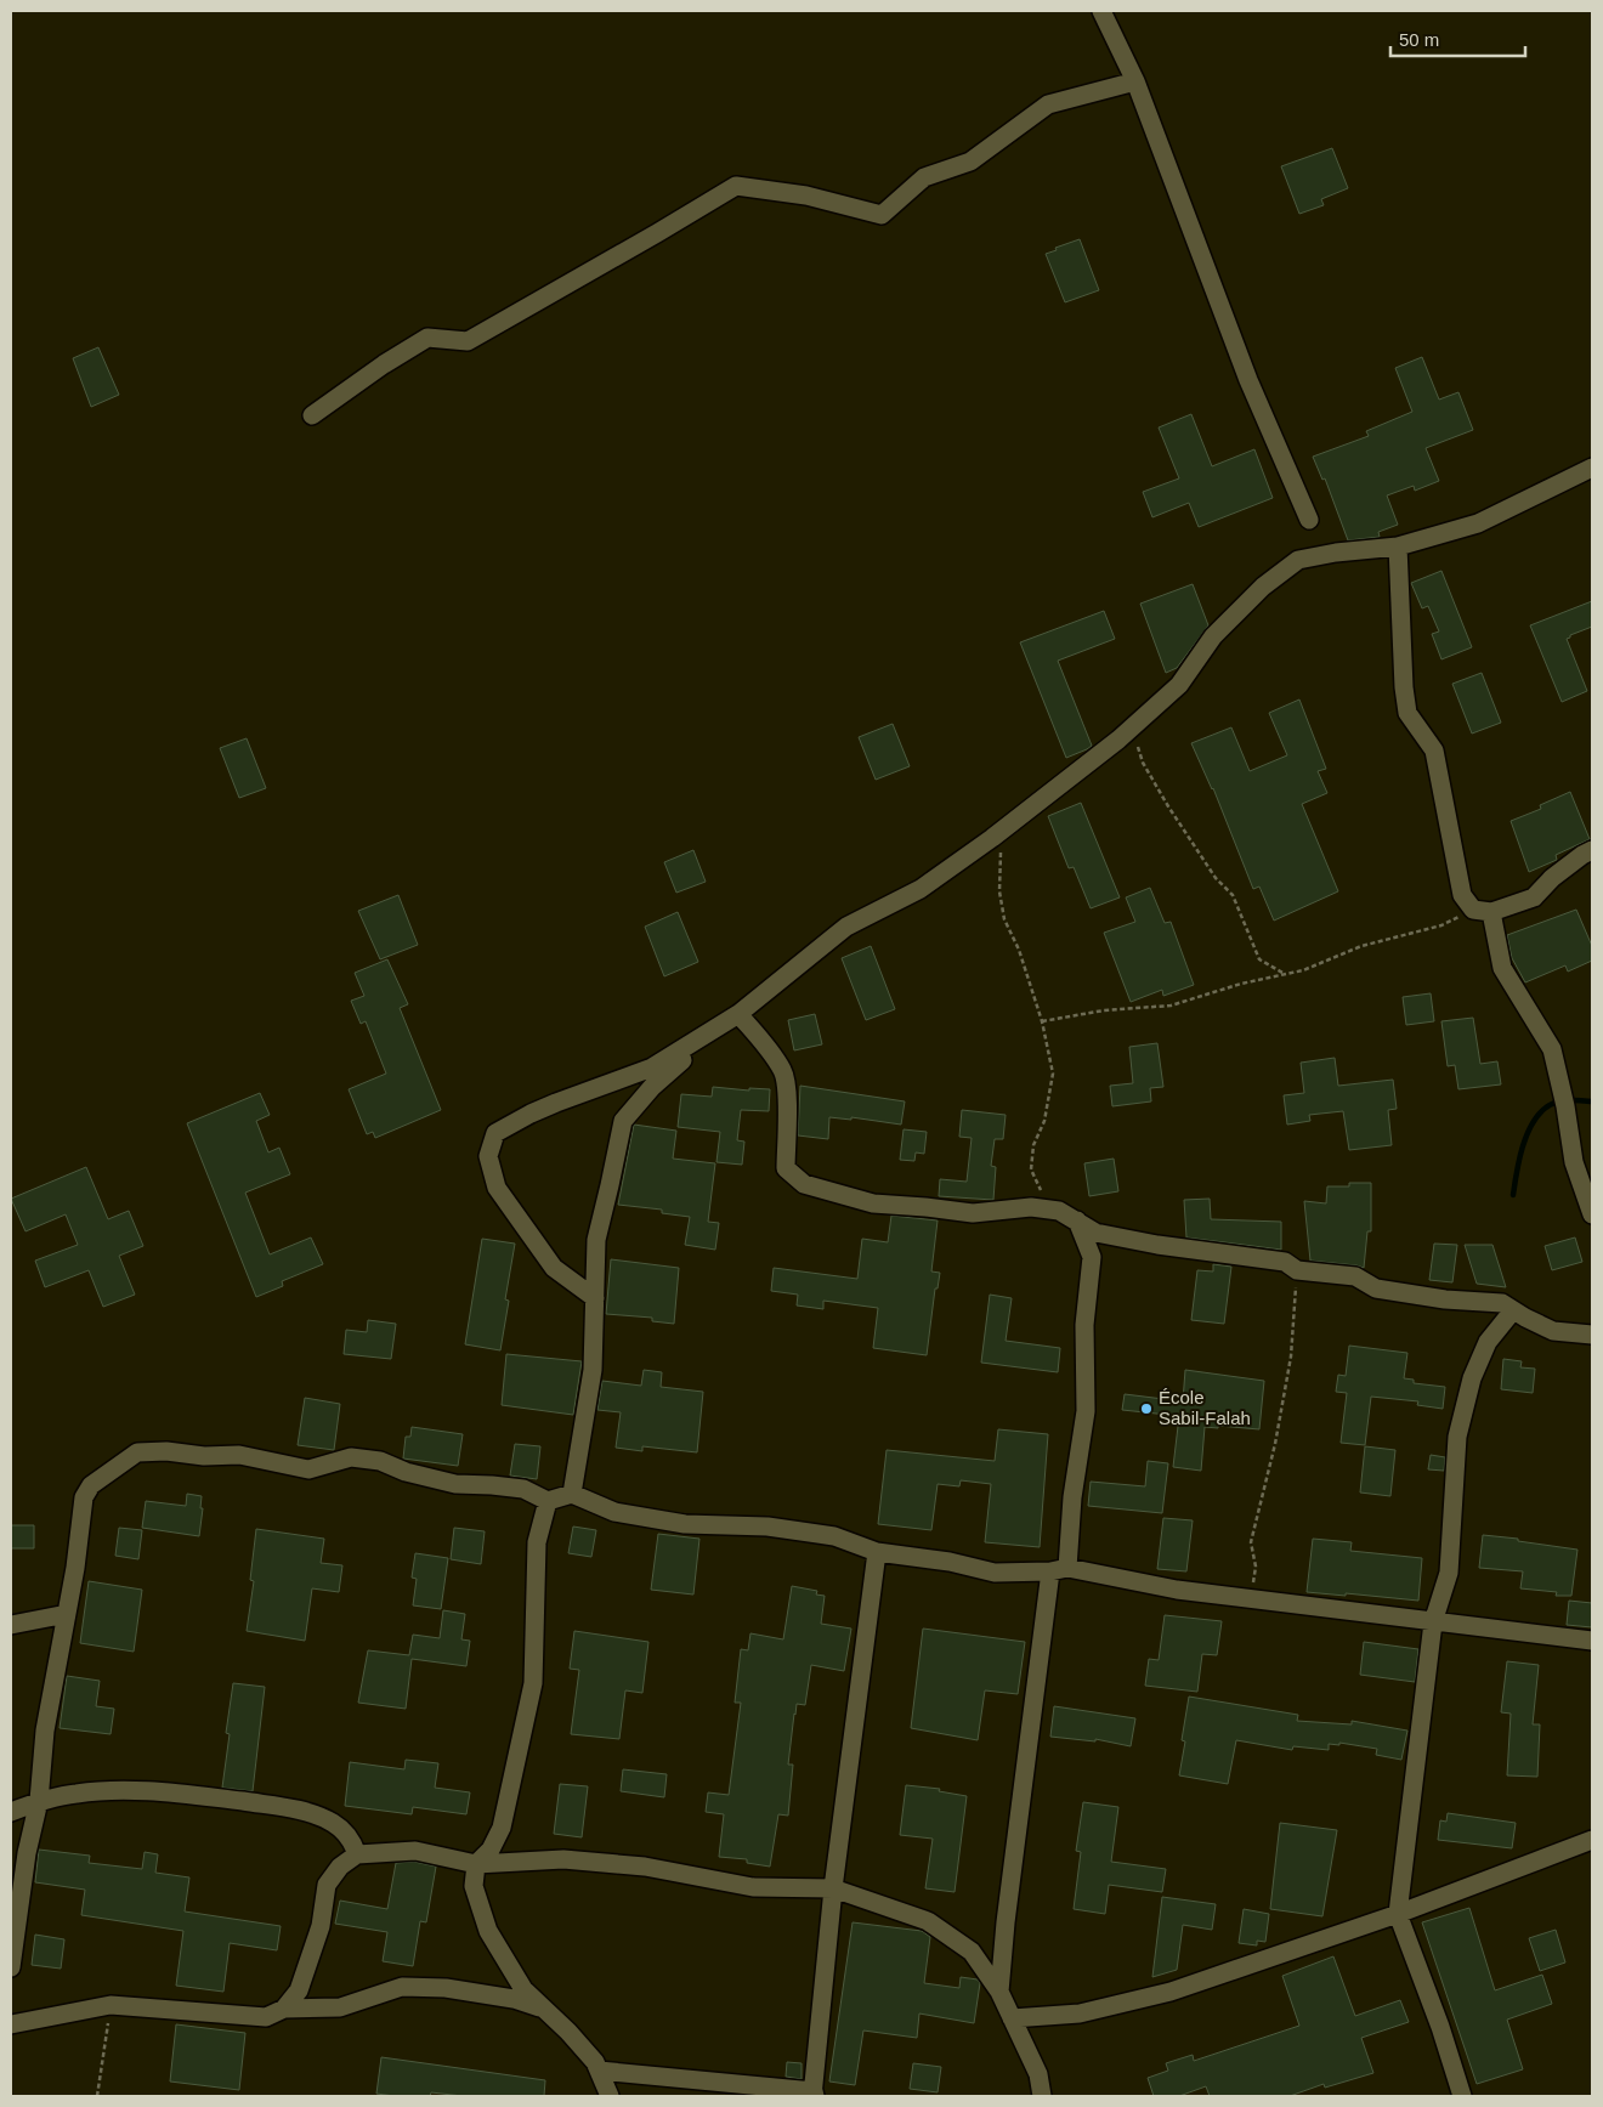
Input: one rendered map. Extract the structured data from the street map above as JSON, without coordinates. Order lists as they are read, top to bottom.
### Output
{
  "places": ["École Sabil-Falah"],
  "scale_bar": "50 m"
}
